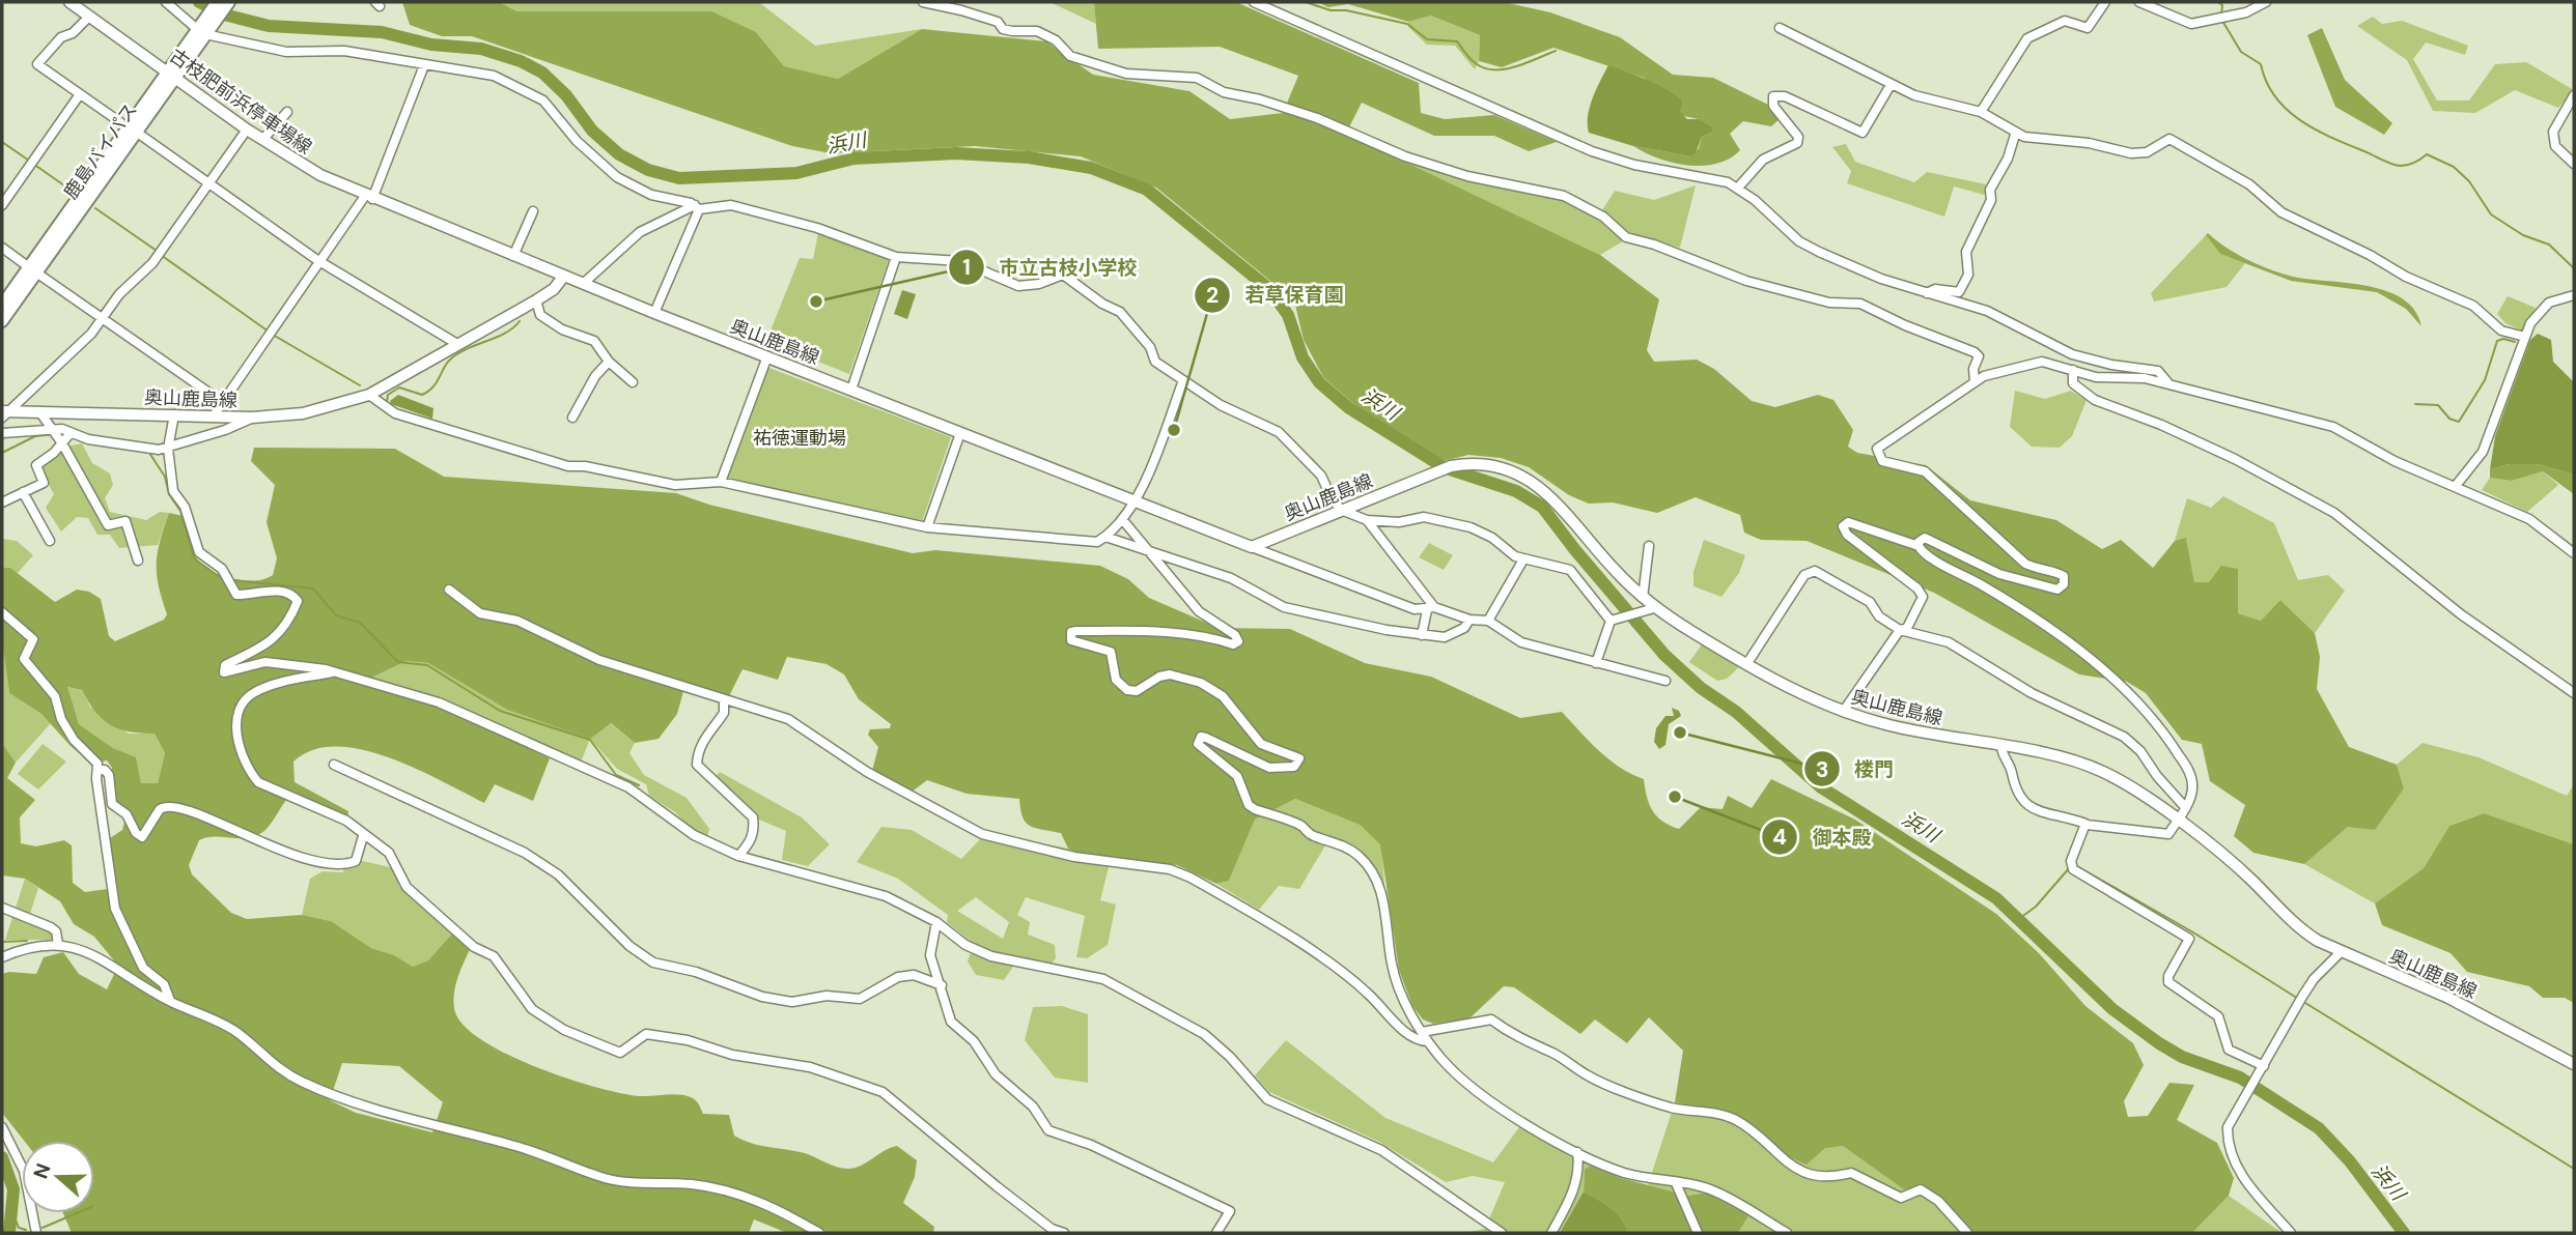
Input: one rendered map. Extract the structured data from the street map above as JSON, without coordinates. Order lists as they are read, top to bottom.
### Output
{
  "streets": {
    "highway": ["鹿島バイパス"],
    "main road": ["古枝肥前浜停車場線", "奥山鹿島線"]
  },
  "crossings": [
    ["古枝肥前浜停車場線", "鹿島バイパス"],
    ["古枝肥前浜停車場線", "奥山鹿島線"]
  ],
  "water": ["浜川"],
  "parks": ["祐徳運動場"],
  "places": [
    "市立古枝小学校",
    "若草保育園",
    "楼門",
    "御本殿"
  ],
  "north": "left"
}
